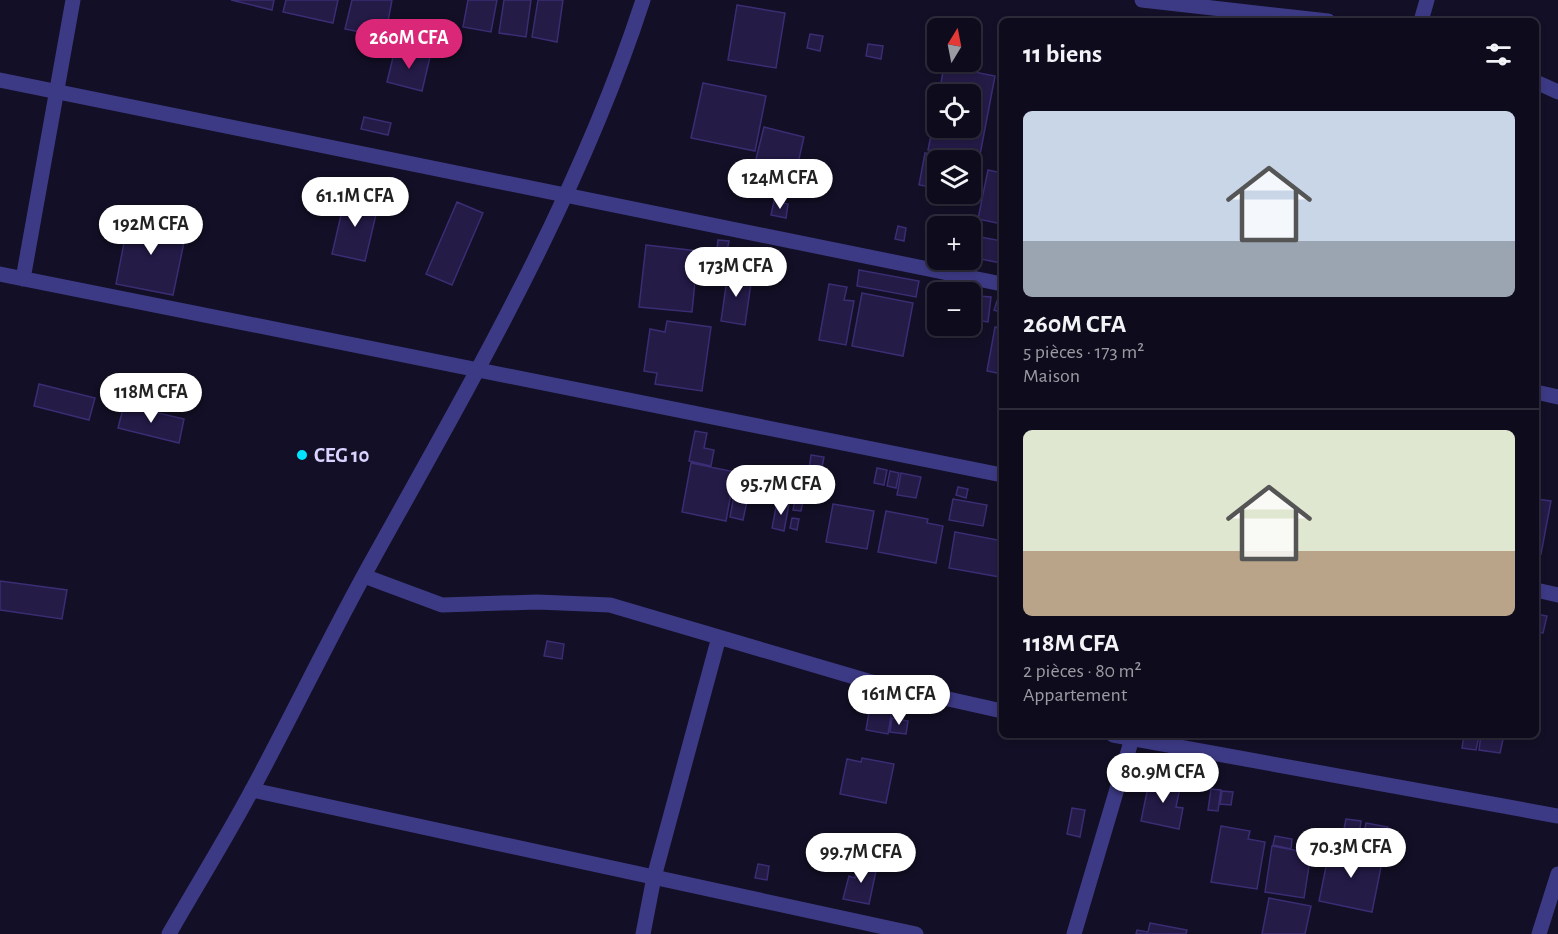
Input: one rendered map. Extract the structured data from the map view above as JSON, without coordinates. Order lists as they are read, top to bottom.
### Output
{
  "places": ["CEG 10"],
  "north": "top",
  "page": {
    "map_buttons": ["+", "−"],
    "heading": "11 biens",
    "price": [
      "260M CFA",
      "124M CFA",
      "61.1M CFA",
      "192M CFA",
      "173M CFA",
      "118M CFA",
      "95.7M CFA",
      "161M CFA",
      "80.9M CFA",
      "70.3M CFA",
      "99.7M CFA"
    ],
    "list": [
      {
        "name": "260M CFA",
        "note": "5 pièces · 173 m² · Maison"
      },
      {
        "name": "118M CFA",
        "note": "2 pièces · 80 m² · Appartement"
      }
    ]
  }
}
